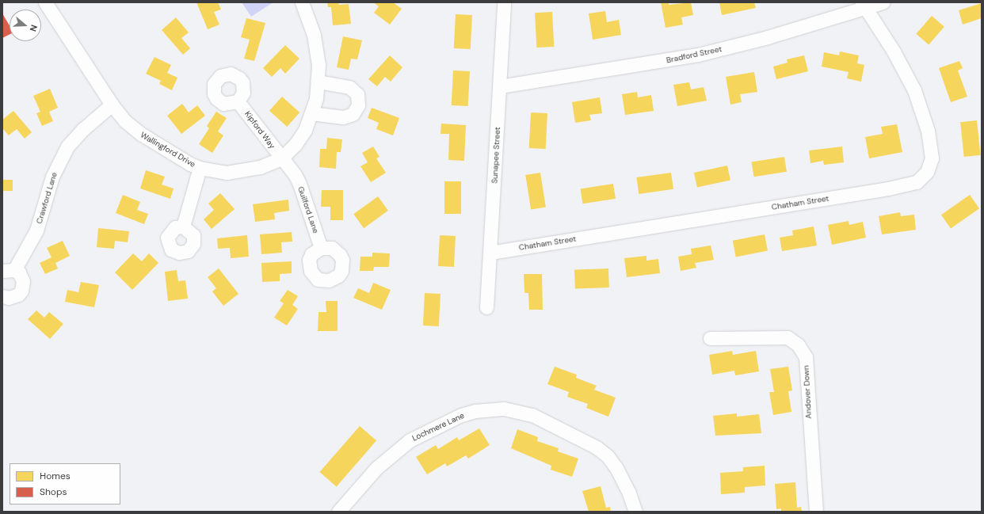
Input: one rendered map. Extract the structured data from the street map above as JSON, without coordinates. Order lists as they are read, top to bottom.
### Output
{
  "streets": {
    "street": [
      "Bradford Street",
      "Kipford Way",
      "Wallingford Drive",
      "Sunapee Street",
      "Crawford Lane",
      "Chatham Street",
      "Guilford Lane",
      "Andover Down",
      "Lochmere Lane"
    ]
  },
  "crossings": [
    ["Bradford Street", "Sunapee Street"],
    ["Bradford Street", "Chatham Street"],
    ["Kipford Way", "Wallingford Drive"],
    ["Kipford Way", "Guilford Lane"],
    ["Wallingford Drive", "Crawford Lane"],
    ["Wallingford Drive", "Guilford Lane"],
    ["Sunapee Street", "Chatham Street"]
  ],
  "legend": ["Homes", "Shops"],
  "north": "right"
}
